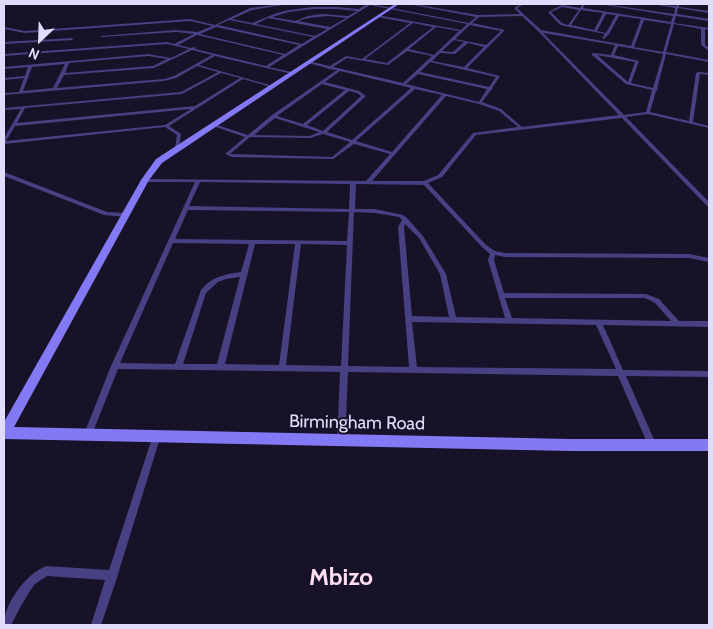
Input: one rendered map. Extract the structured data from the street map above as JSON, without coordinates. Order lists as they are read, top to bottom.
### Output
{
  "streets": {
    "street": ["Birmingham Road"]
  },
  "districts": ["Mbizo"],
  "north": "bottom left"
}
